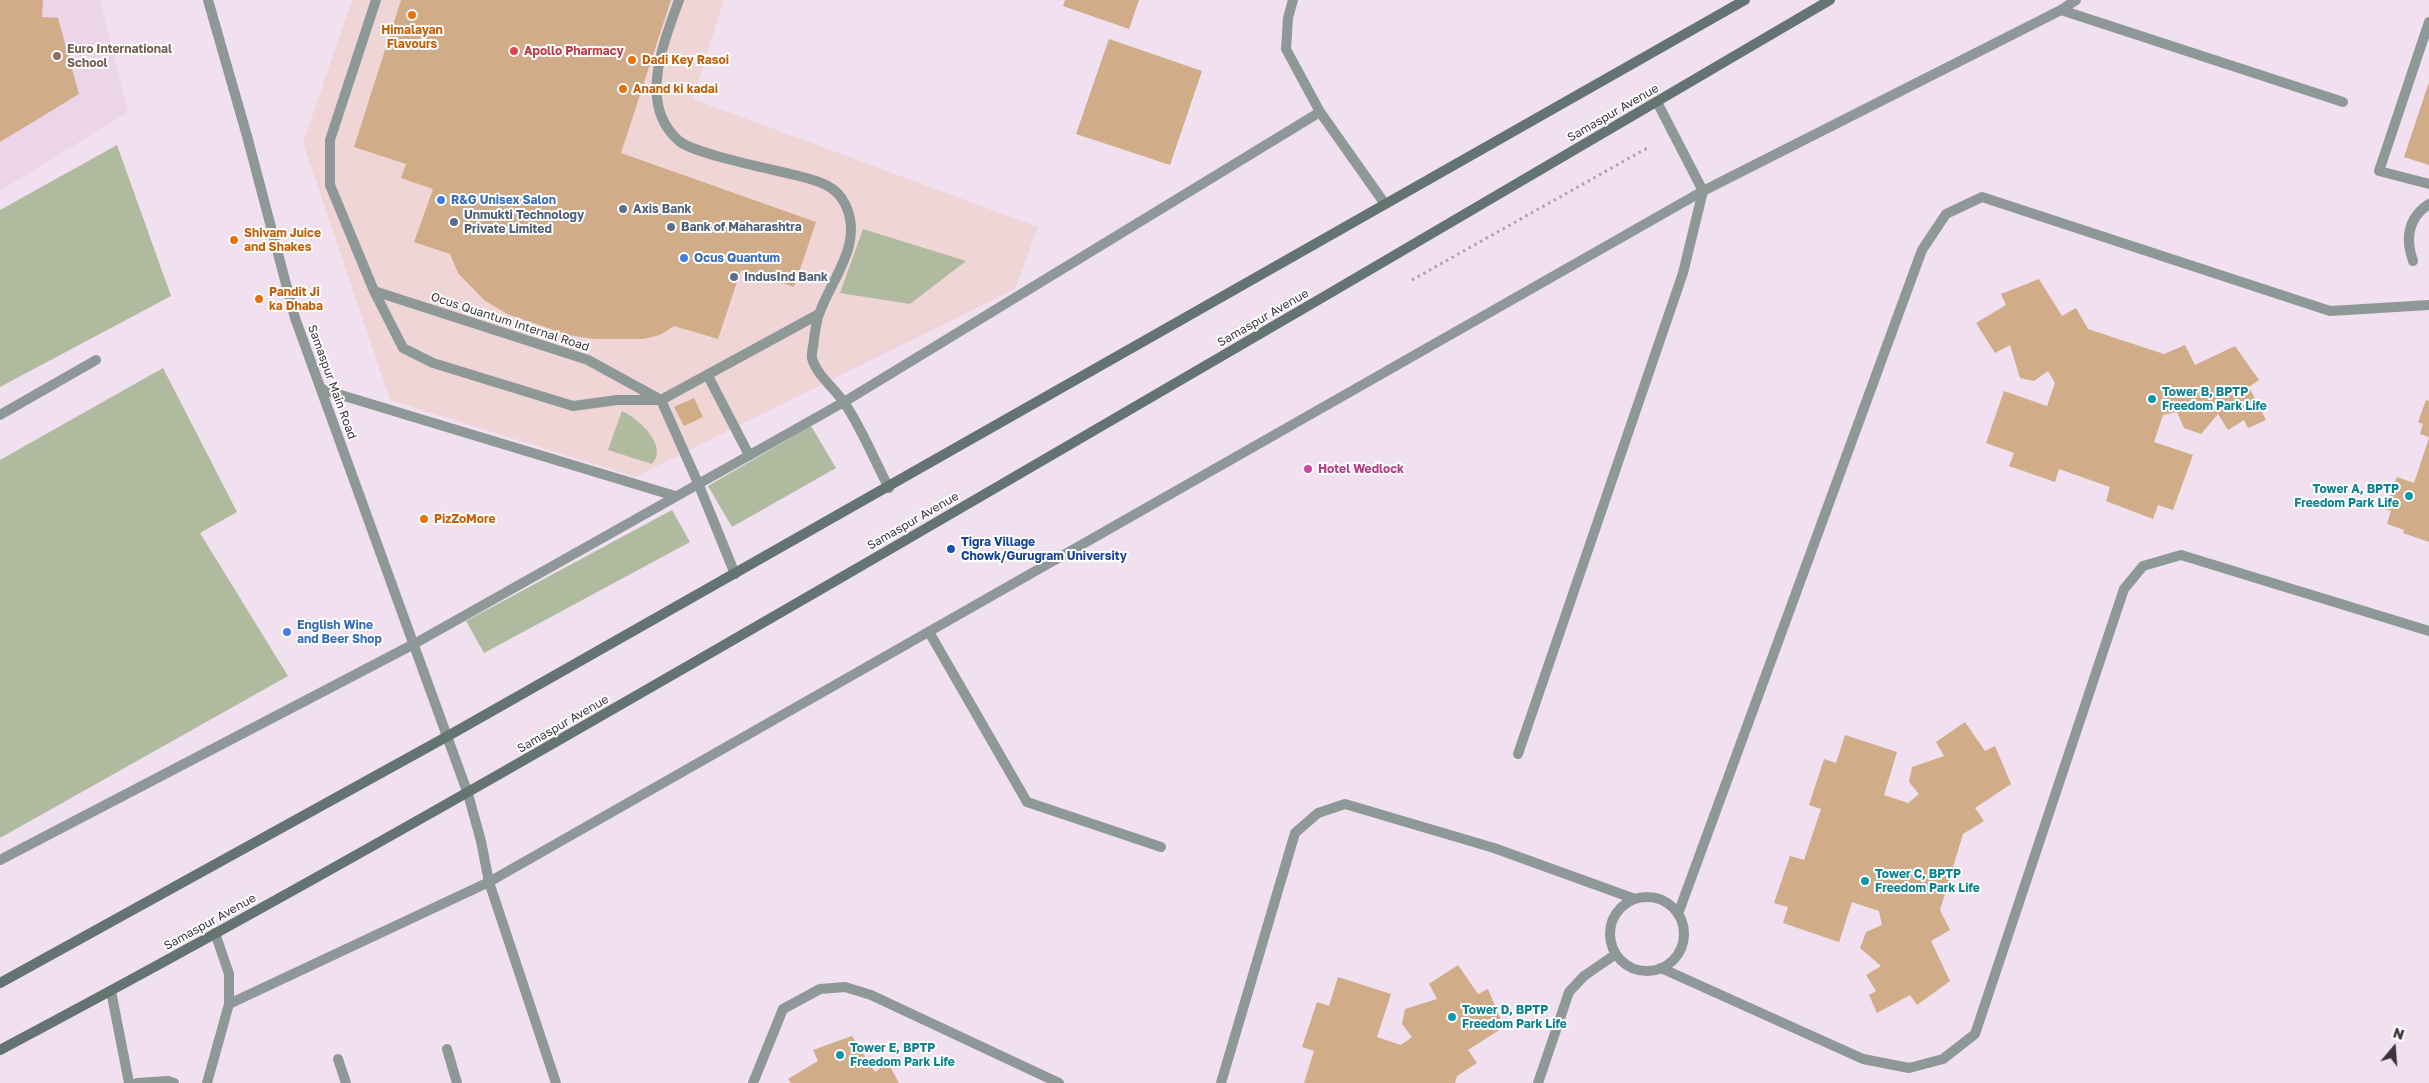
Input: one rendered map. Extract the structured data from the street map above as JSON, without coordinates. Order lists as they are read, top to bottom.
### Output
{
  "streets": {
    "main road": ["Samaspur Avenue"],
    "street": ["Ocus Quantum Internal Road", "Samaspur Main Road"]
  },
  "crossings": [
    ["Samaspur Avenue", "Samaspur Main Road"]
  ],
  "places": [
    "Himalayan Flavours",
    "Apollo Pharmacy",
    "Euro International School",
    "Dadi Key Rasoi",
    "Anand ki kadai",
    "R&G Unisex Salon",
    "Axis Bank",
    "Unmukti Technology Private Limited",
    "Bank of Maharashtra",
    "Shivam Juice and Shakes",
    "Ocus Quantum",
    "IndusInd Bank",
    "Pandit Ji ka Dhaba",
    "Tower B, BPTP Freedom Park Life",
    "Hotel Wedlock",
    "Tower A, BPTP Freedom Park Life",
    "PizZoMore",
    "Tigra Village Chowk/Gurugram University",
    "English Wine and Beer Shop",
    "Tower C, BPTP Freedom Park Life",
    "Tower D, BPTP Freedom Park Life",
    "Tower E, BPTP Freedom Park Life"
  ],
  "north": "top"
}
